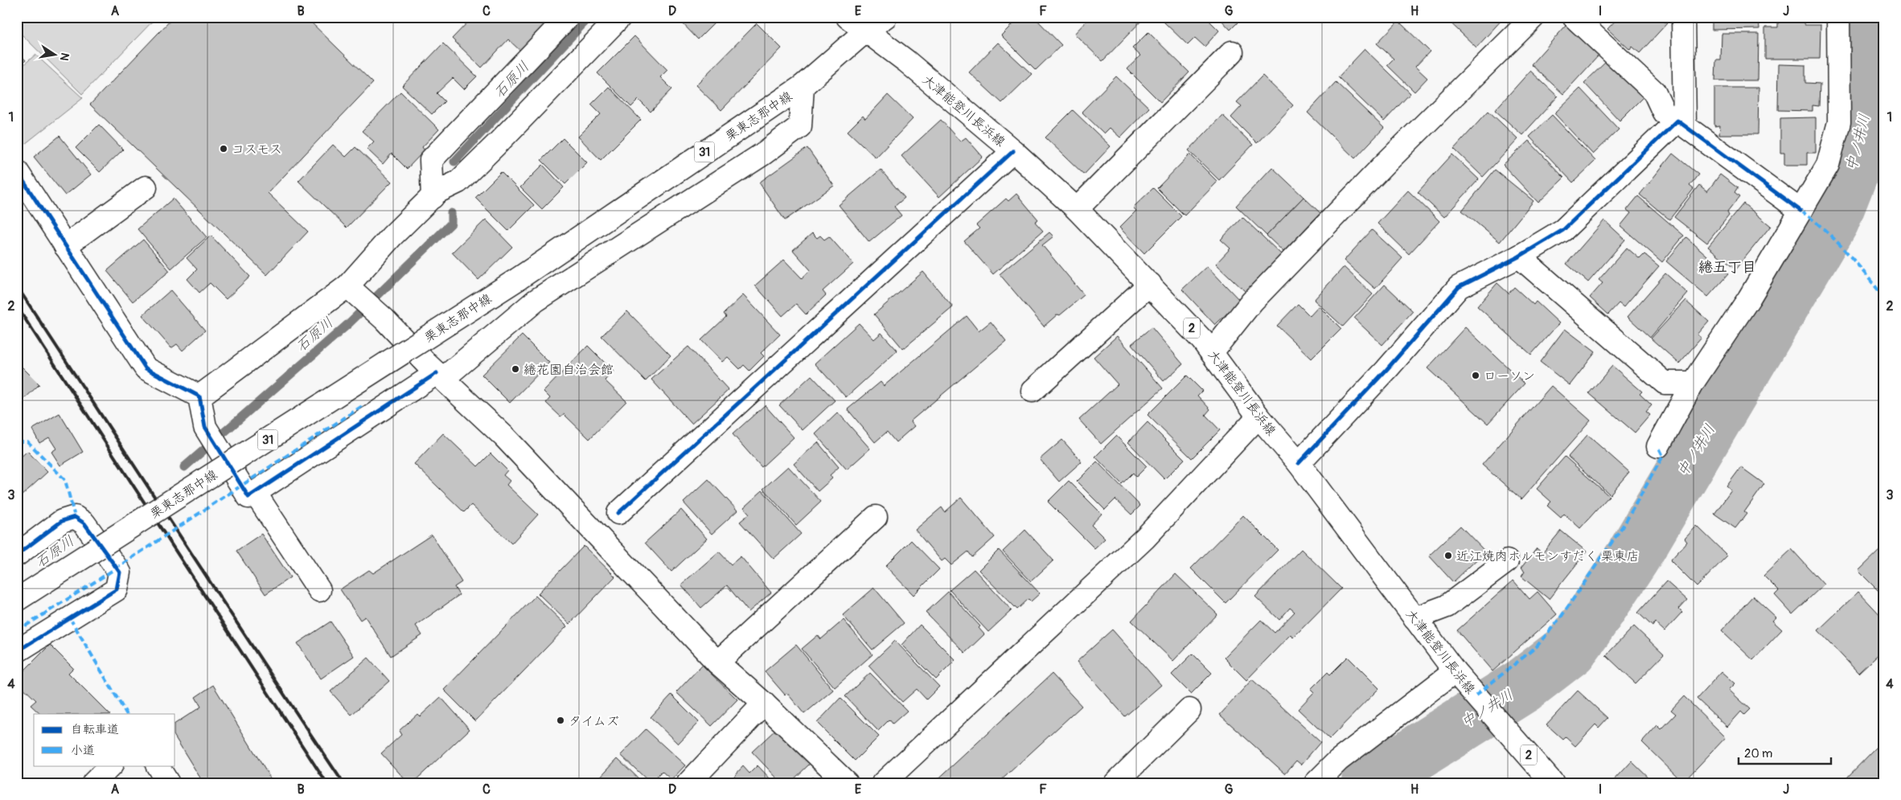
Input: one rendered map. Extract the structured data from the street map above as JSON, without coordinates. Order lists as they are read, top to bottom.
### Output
{
  "streets": {
    "street": [
      "大津能登川長浜線",
      "栗東志那中線",
      "31",
      "2"
    ]
  },
  "crossings": [
    ["大津能登川長浜線", "栗東志那中線"]
  ],
  "districts": ["綣五丁目"],
  "water": ["石原川", "中ノ井川"],
  "places": [
    "コスモス",
    "綣花園自治会館",
    "ローソン",
    "近江焼肉ホルモンすだく 栗東店",
    "タイムズ"
  ],
  "legend": ["自転車道", "小道"],
  "scale_bar": "20 m",
  "north": "right",
  "grid": {
    "columns": [
      "A",
      "B",
      "C",
      "D",
      "E",
      "F",
      "G",
      "H",
      "I",
      "J"
    ],
    "rows": [
      "1",
      "2",
      "3",
      "4"
    ]
  }
}
